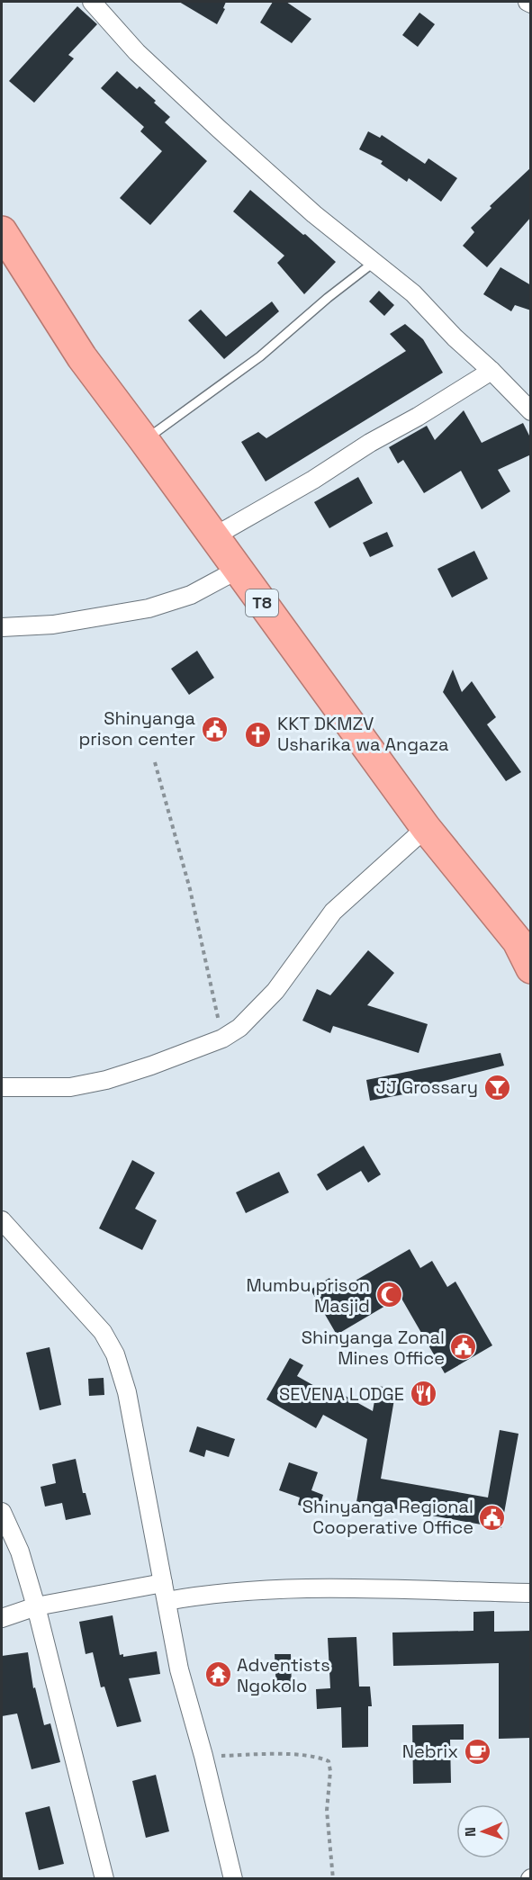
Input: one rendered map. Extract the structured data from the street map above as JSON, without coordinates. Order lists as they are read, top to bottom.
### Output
{
  "streets": {
    "highway": ["T8"]
  },
  "places": {
    "public building": ["Shinyanga prison center", "Shinyanga Zonal Mines Office", "Shinyanga Regional Cooperative Office"],
    "church": ["KKT DKMZV Usharika wa Angaza"],
    "bar": ["JJ Grossary"],
    "mosque": ["Mumbu prison Masjid"],
    "restaurant": ["SEVENA LODGE"],
    "temple": ["Adventists Ngokolo"],
    "cafe": ["Nebrix"]
  },
  "north": "left"
}
